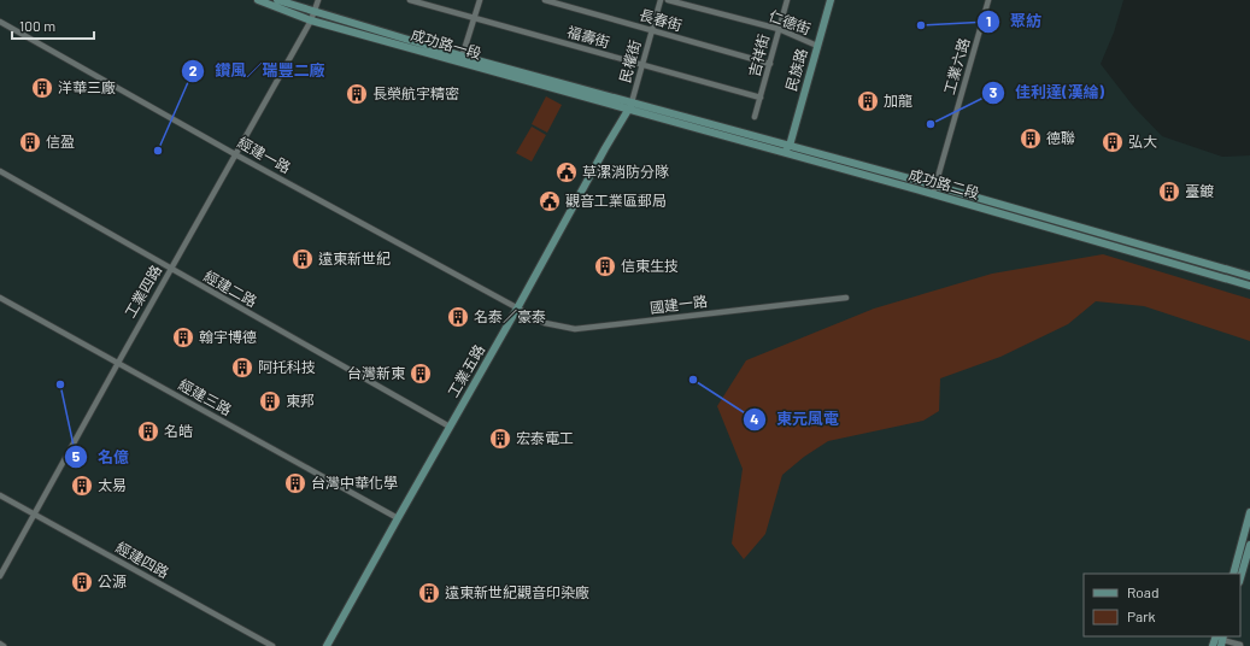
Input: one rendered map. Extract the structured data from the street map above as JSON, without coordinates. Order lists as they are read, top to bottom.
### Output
{
  "streets": {
    "street": [
      "長春街",
      "仁德街",
      "福壽街",
      "成功路一段",
      "吉祥街",
      "民權街",
      "工業六路",
      "民族路",
      "經建一路",
      "成功路二段",
      "經建二路",
      "工業四路",
      "國建一路",
      "工業五路",
      "經建三路",
      "經建四路"
    ]
  },
  "crossings": [
    ["長春街", "吉祥街"],
    ["長春街", "民權街"],
    ["仁德街", "吉祥街"],
    ["仁德街", "民族路"],
    ["福壽街", "吉祥街"],
    ["福壽街", "民權街"],
    ["成功路一段", "民權街"],
    ["成功路一段", "成功路二段"],
    ["成功路一段", "工業四路"],
    ["成功路一段", "工業五路"],
    ["民權街", "成功路二段"],
    ["民權街", "工業五路"],
    ["工業六路", "成功路二段"],
    ["民族路", "成功路二段"],
    ["經建一路", "工業四路"],
    ["經建一路", "國建一路"],
    ["經建一路", "工業五路"],
    ["成功路二段", "工業五路"],
    ["經建二路", "工業四路"],
    ["經建二路", "工業五路"],
    ["工業四路", "經建三路"],
    ["工業四路", "經建四路"],
    ["國建一路", "工業五路"],
    ["工業五路", "經建三路"]
  ],
  "places": {
    "other": [
      "聚紡",
      "佳利達(漢綸)",
      "鑽風／瑞豐二廠",
      "東元風電",
      "名億"
    ],
    "building": [
      "洋華三廠",
      "長榮航宇精密",
      "加龍",
      "德聯",
      "信盈",
      "弘大",
      "臺鍍",
      "遠東新世紀",
      "信東生技",
      "名泰／豪泰",
      "翰宇博德",
      "阿托科技",
      "台灣新東",
      "東邦",
      "名皓",
      "宏泰電工",
      "台灣中華化學",
      "太易",
      "公源",
      "遠東新世紀觀音印染廠"
    ],
    "public building": ["草漯消防分隊", "觀音工業區郵局"]
  },
  "legend": ["Road", "Park"],
  "scale_bar": "100 m"
}
